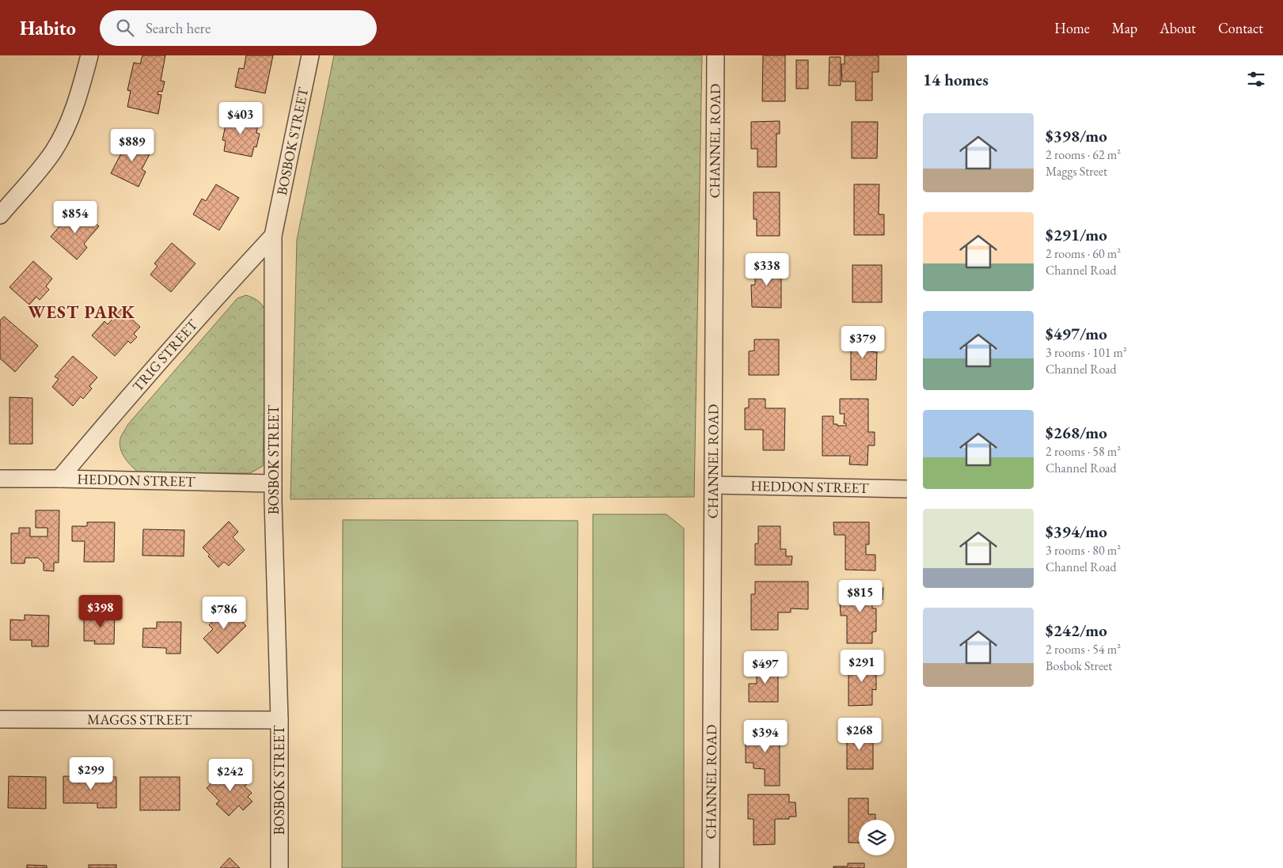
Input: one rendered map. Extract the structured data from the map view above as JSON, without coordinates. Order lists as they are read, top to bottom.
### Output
{
  "streets": {
    "street": [
      "BOSBOK STREET",
      "CHANNEL ROAD",
      "TRIG STREET",
      "HEDDON STREET",
      "MAGGS STREET"
    ]
  },
  "crossings": [
    ["BOSBOK STREET", "TRIG STREET"],
    ["BOSBOK STREET", "HEDDON STREET"],
    ["BOSBOK STREET", "MAGGS STREET"],
    ["CHANNEL ROAD", "HEDDON STREET"],
    ["TRIG STREET", "HEDDON STREET"]
  ],
  "districts": ["WEST PARK"],
  "page": {
    "header": "Habito",
    "search": "Search here",
    "nav": [
      "Home",
      "Map",
      "About",
      "Contact"
    ],
    "heading": "14 homes",
    "price": [
      "$403",
      "$889",
      "$854",
      "$338",
      "$379",
      "$815",
      "$398",
      "$786",
      "$291",
      "$497",
      "$268",
      "$394",
      "$299",
      "$242"
    ],
    "list": [
      {
        "name": "$398/mo",
        "note": "2 rooms · 62 m² · Maggs Street"
      },
      {
        "name": "$291/mo",
        "note": "2 rooms · 60 m² · Channel Road"
      },
      {
        "name": "$497/mo",
        "note": "3 rooms · 101 m² · Channel Road"
      },
      {
        "name": "$268/mo",
        "note": "2 rooms · 58 m² · Channel Road"
      },
      {
        "name": "$394/mo",
        "note": "3 rooms · 80 m² · Channel Road"
      },
      {
        "name": "$242/mo",
        "note": "2 rooms · 54 m² · Bosbok Street"
      }
    ]
  }
}
